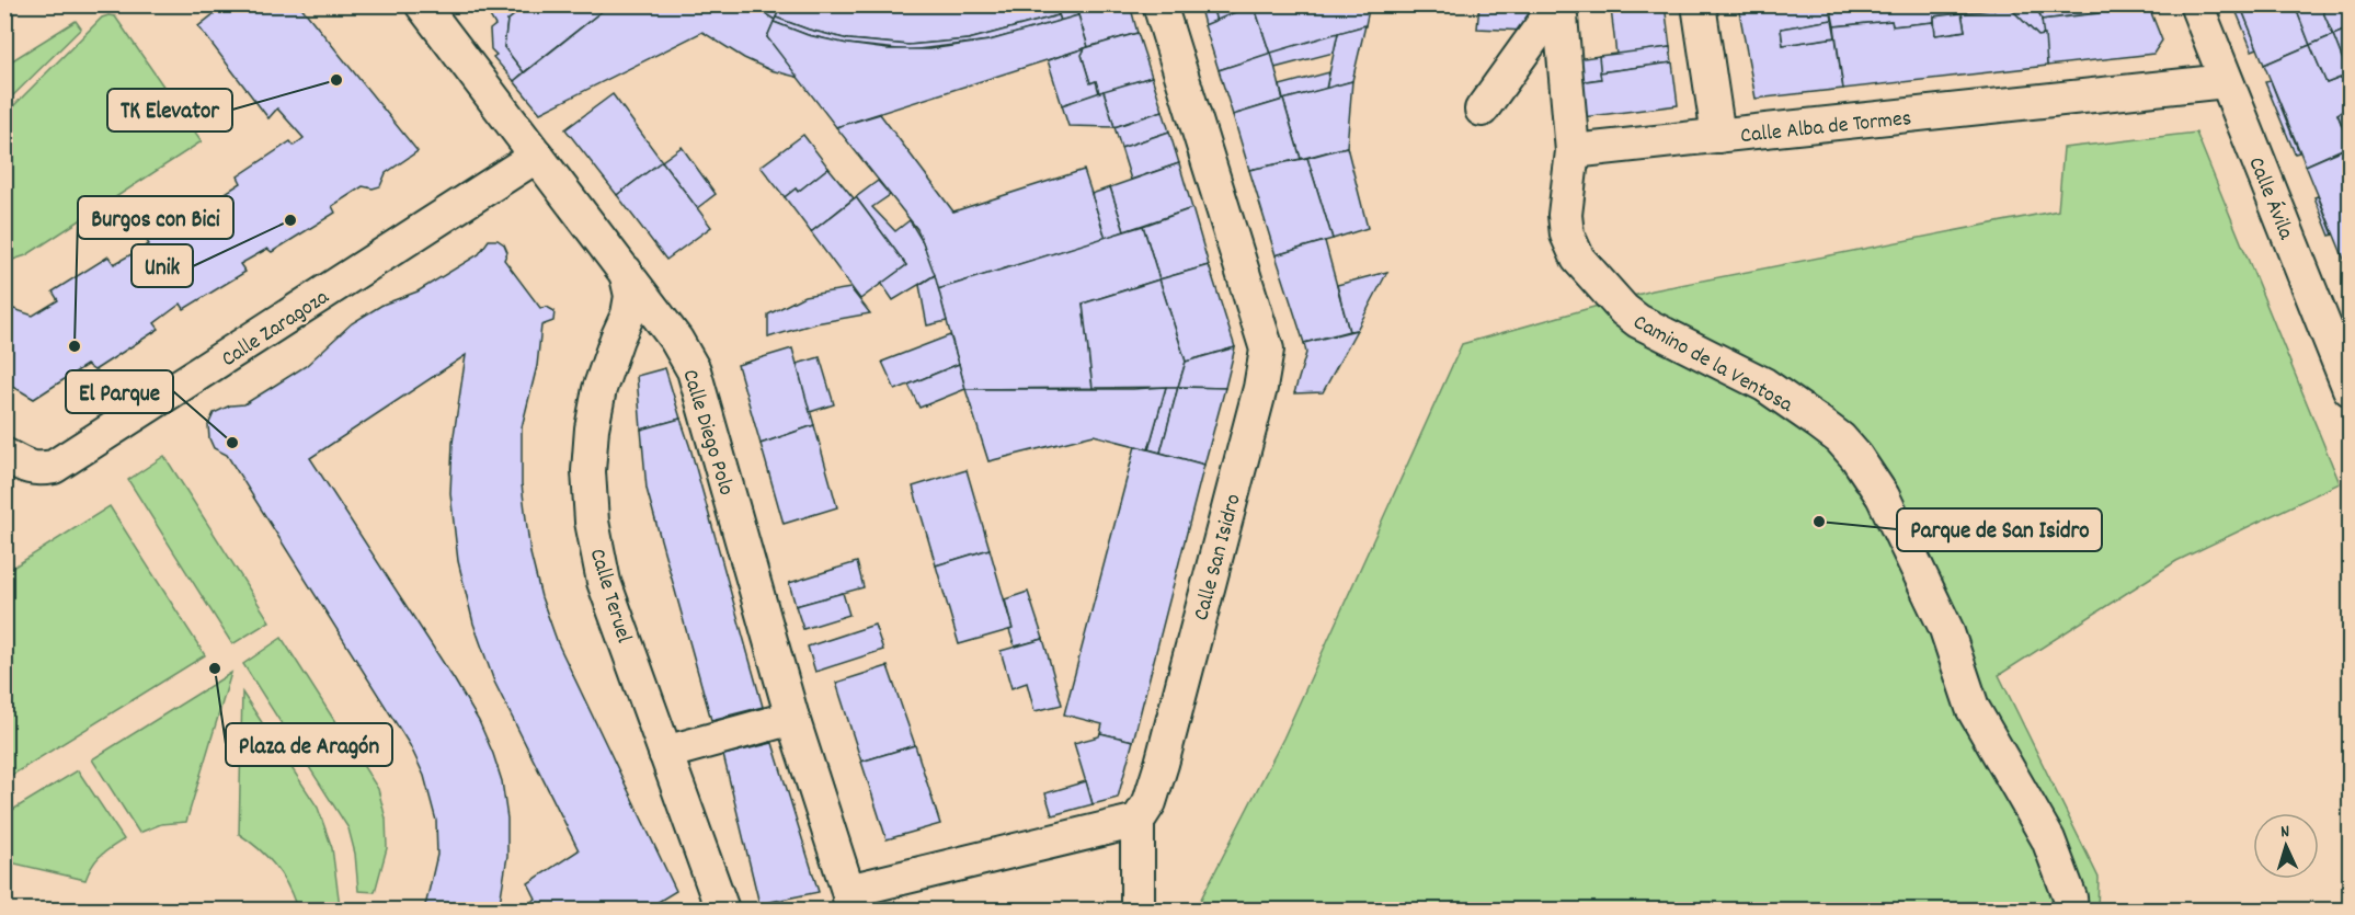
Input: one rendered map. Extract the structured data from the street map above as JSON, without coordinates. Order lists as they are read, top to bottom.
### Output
{
  "streets": {
    "street": [
      "Calle Alba de Tormes",
      "Calle Ávila",
      "Calle Zaragoza",
      "Camino de la Ventosa",
      "Calle Diego Polo",
      "Calle San Isidro",
      "Calle Teruel"
    ]
  },
  "crossings": [
    ["Calle Alba de Tormes", "Calle Ávila"],
    ["Calle Alba de Tormes", "Camino de la Ventosa"],
    ["Calle Zaragoza", "Calle Diego Polo"],
    ["Calle Diego Polo", "Calle Teruel"]
  ],
  "places": [
    "TK Elevator",
    "Unik",
    "Burgos con Bici",
    "El Parque",
    "Parque de San Isidro",
    "Plaza de Aragón"
  ],
  "north": "top"
}
